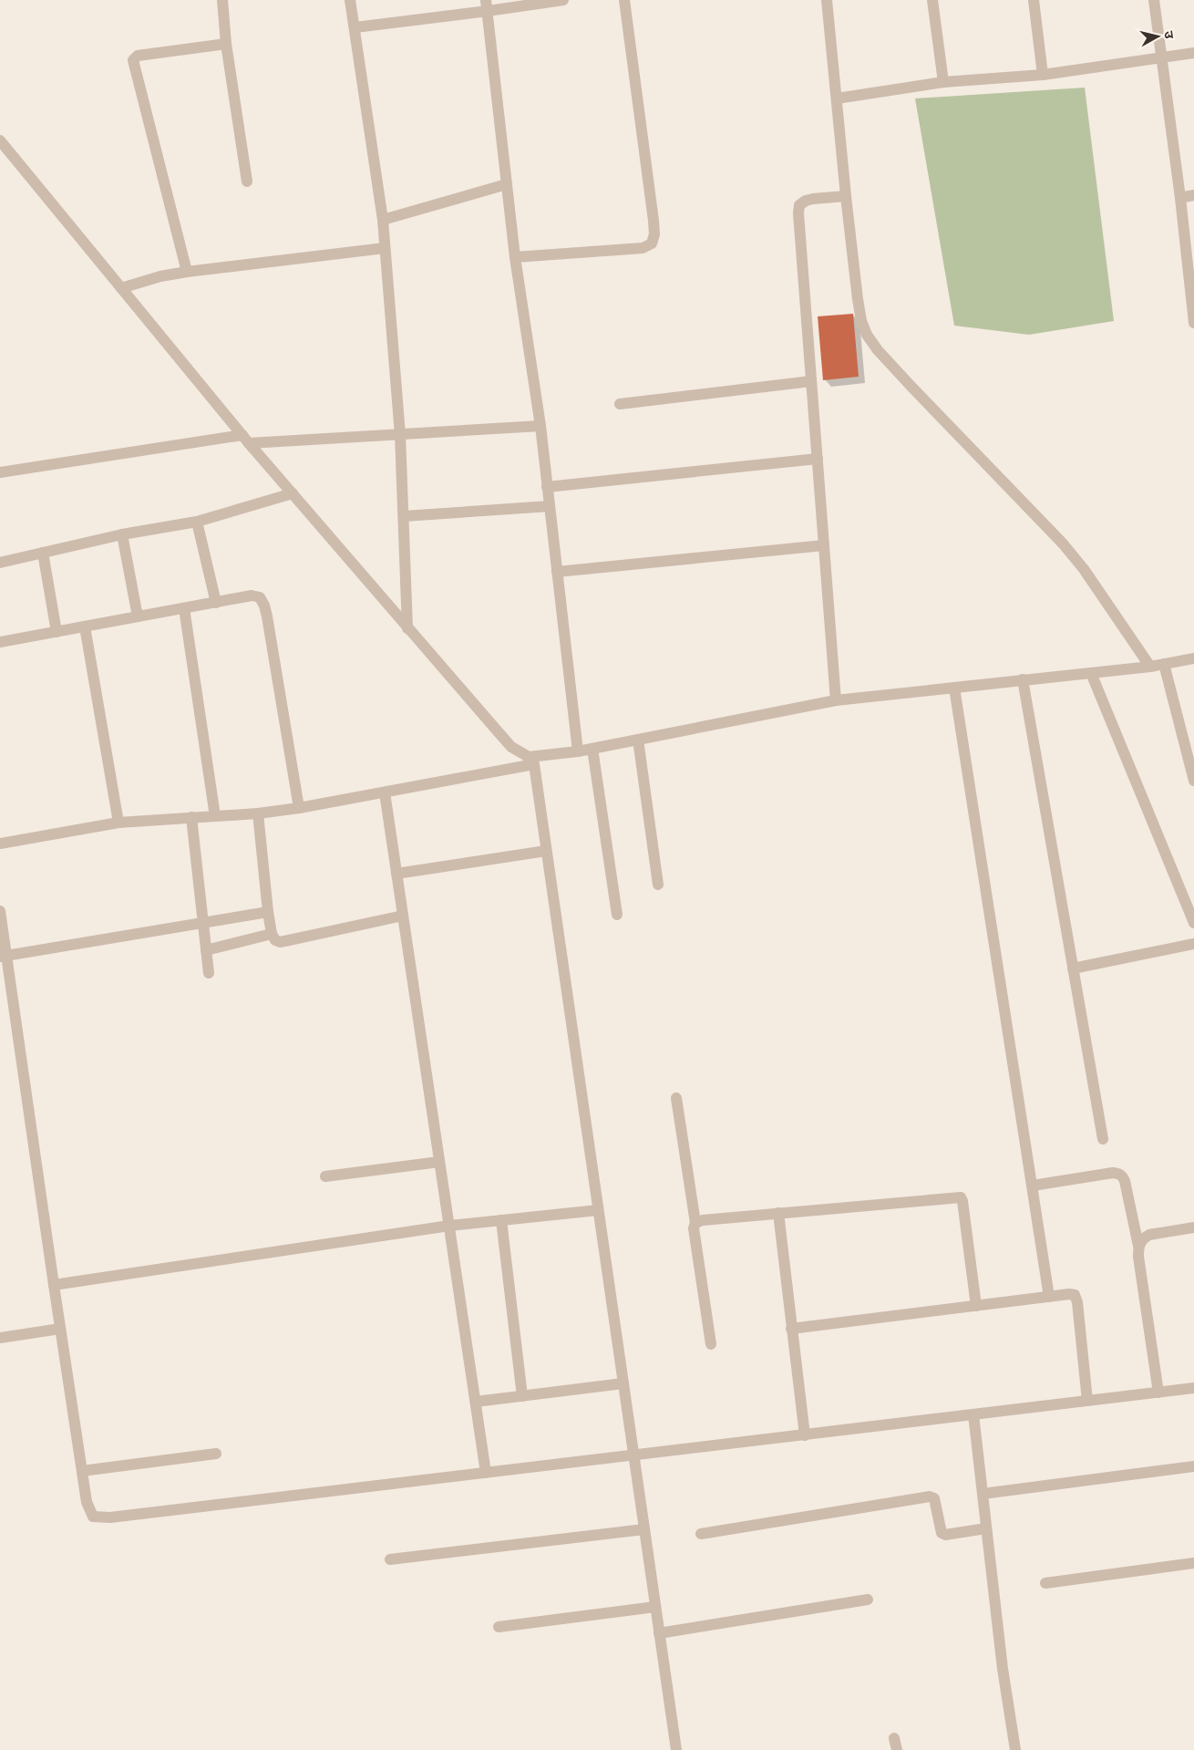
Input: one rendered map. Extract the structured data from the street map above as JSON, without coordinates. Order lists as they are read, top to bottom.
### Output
{
  "north": "right"
}
